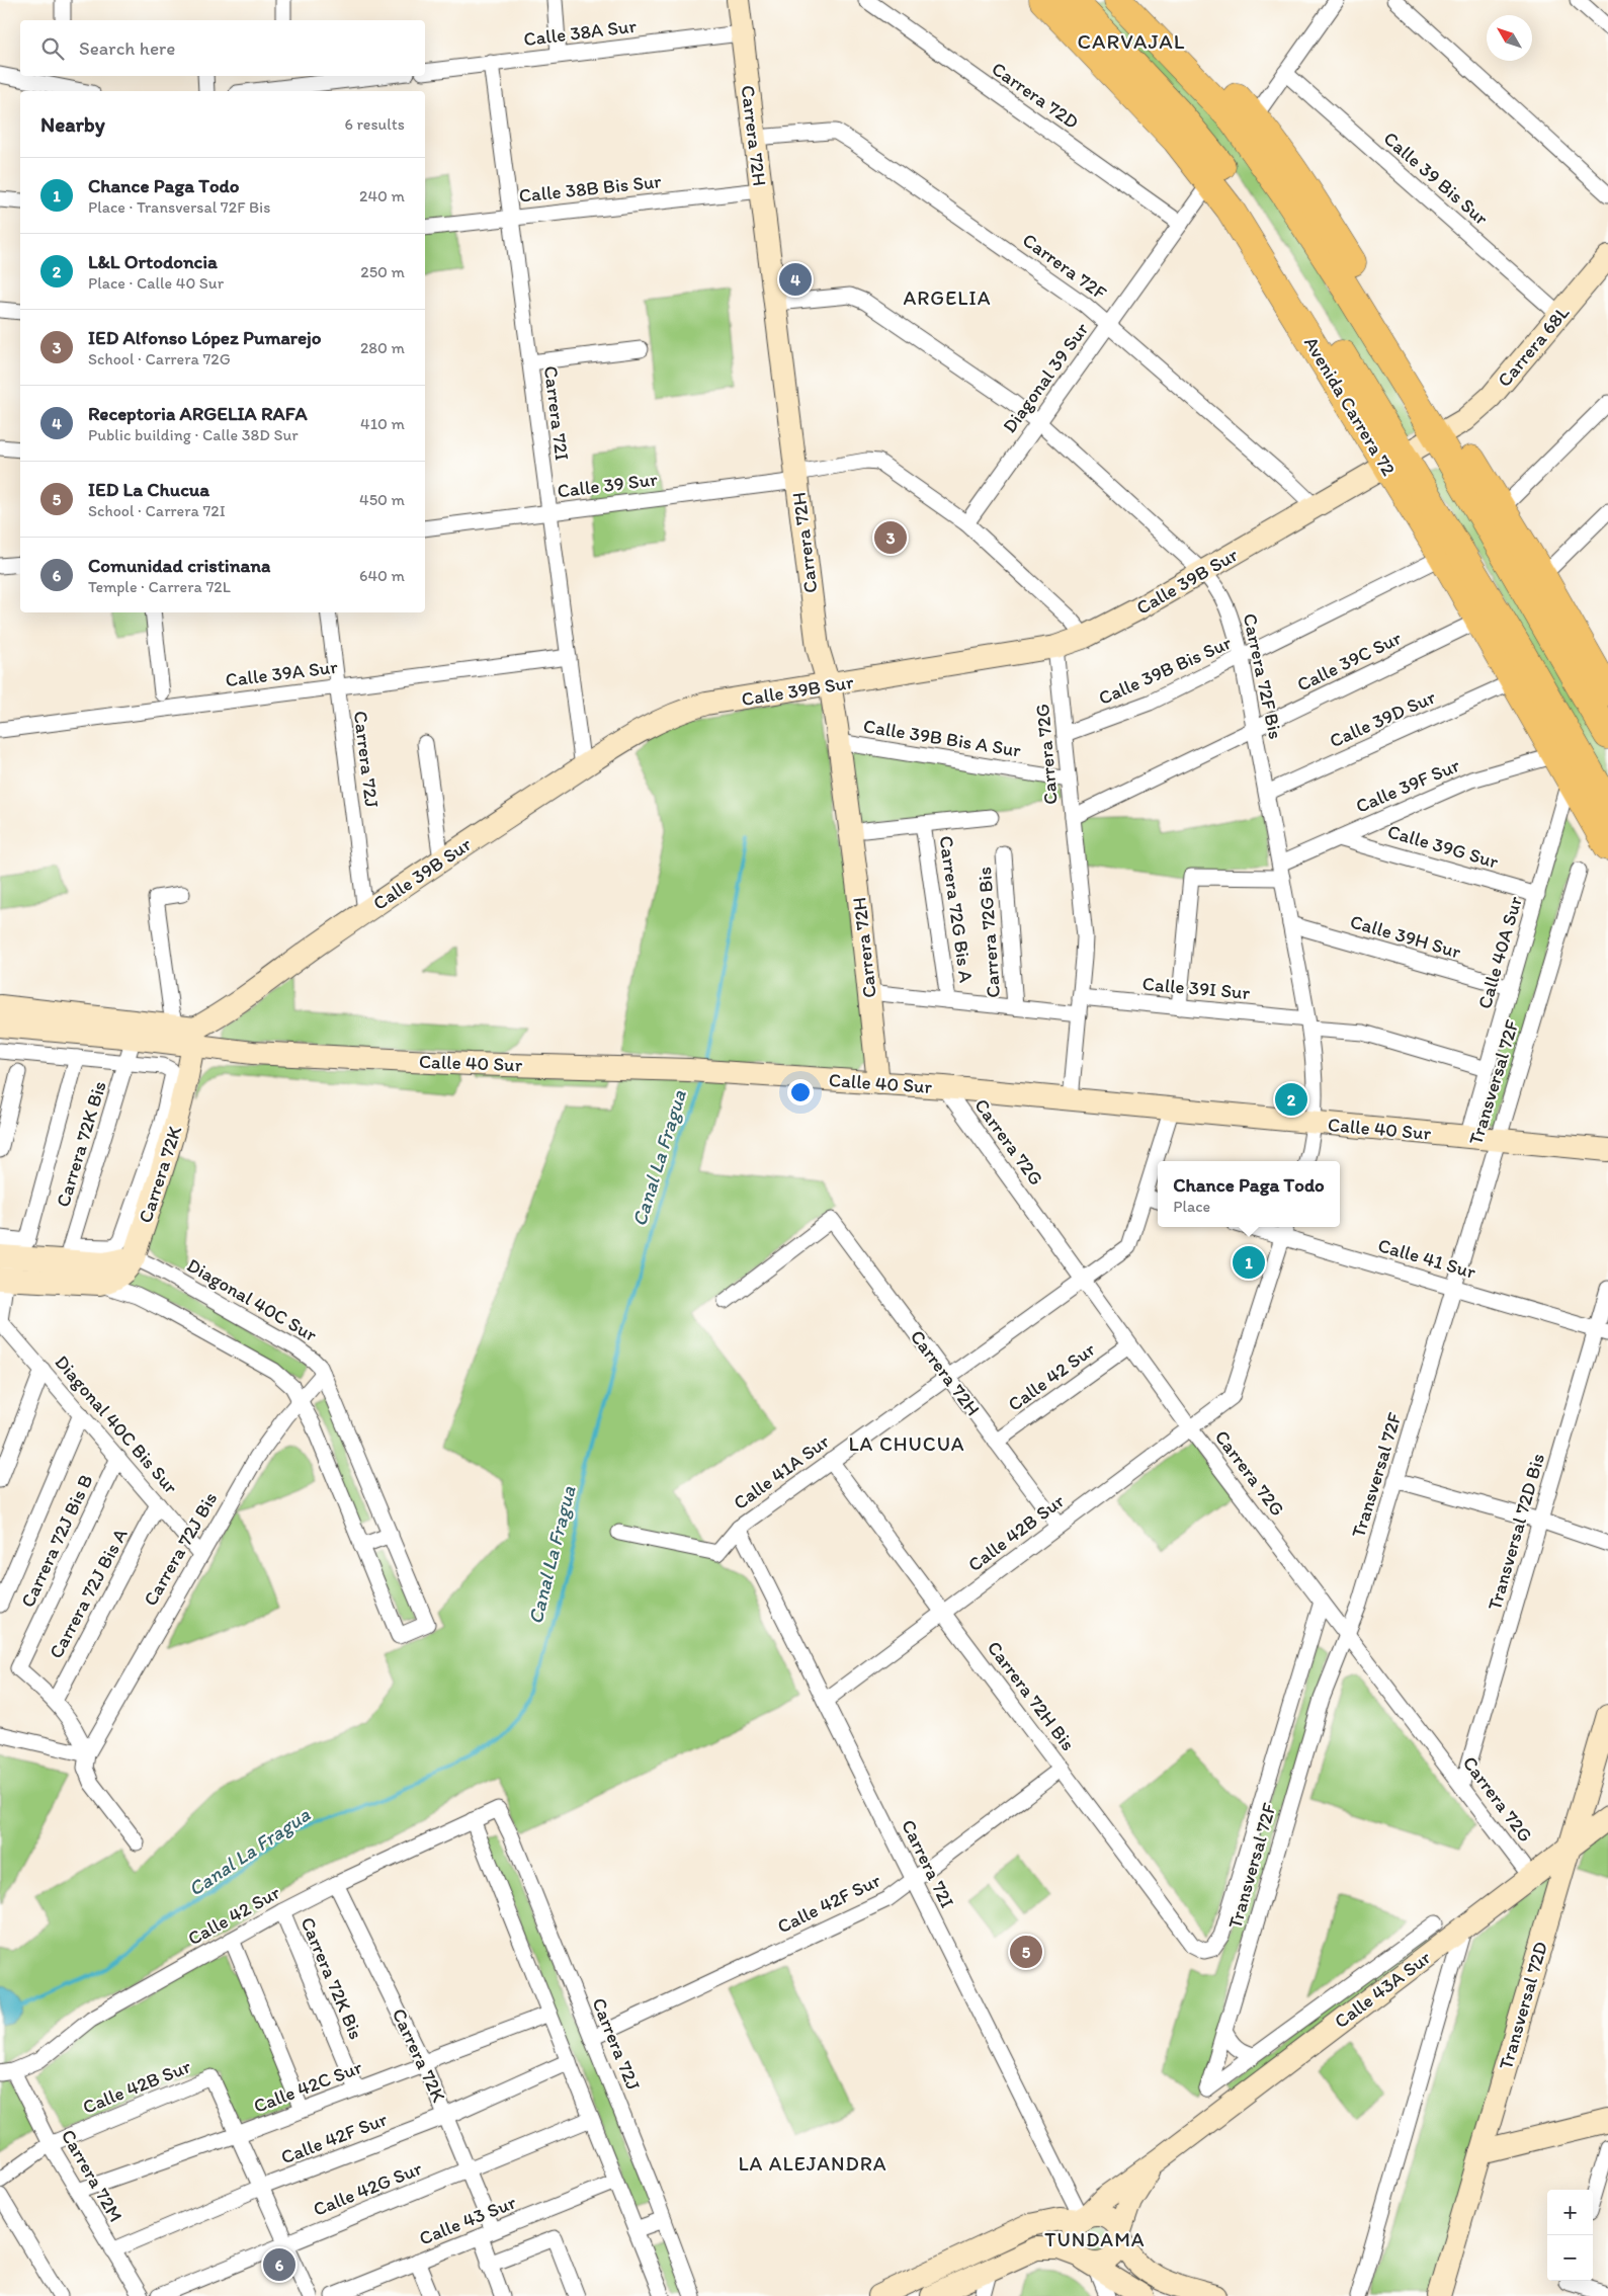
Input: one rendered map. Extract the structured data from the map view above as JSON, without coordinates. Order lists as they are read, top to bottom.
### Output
{
  "streets": {
    "highway": ["Avenida Carrera 72"],
    "street": [
      "Calle 38A Sur",
      "Carrera 72D",
      "Carrera 72H",
      "Calle 39 Bis Sur",
      "Calle 38B Bis Sur",
      "Carrera 72F",
      "Carrera 68L",
      "Diagonal 39 Sur",
      "Carrera 72I",
      "Calle 39 Sur",
      "Calle 39B Sur",
      "Calle 39C Sur",
      "Calle 39B Bis Sur",
      "Calle 39A Sur",
      "Carrera 72F Bis",
      "Calle 39D Sur",
      "Calle 39B Bis A Sur",
      "Carrera 72G",
      "Carrera 72J",
      "Calle 39F Sur",
      "Calle 39G Sur",
      "Carrera 72G Bis A",
      "Carrera 72G Bis",
      "Calle 39H Sur",
      "Calle 40A Sur",
      "Calle 39I Sur",
      "Calle 40 Sur",
      "Transversal 72F",
      "Carrera 72K Bis",
      "Carrera 72K",
      "Calle 41 Sur",
      "Diagonal 40C Sur",
      "Calle 42 Sur",
      "Diagonal 40C Bis Sur",
      "Calle 41A Sur",
      "Transversal 72D Bis",
      "Calle 42B Sur",
      "Carrera 72J Bis B",
      "Carrera 72J Bis",
      "Carrera 72J Bis A",
      "Carrera 72H Bis",
      "Calle 42F Sur",
      "Calle 43A Sur",
      "Transversal 72D",
      "Calle 42C Sur",
      "Carrera 72M",
      "Calle 42G Sur",
      "Calle 43 Sur"
    ]
  },
  "crossings": [
    ["Calle 38A Sur", "Carrera 72H"],
    ["Calle 38A Sur", "Carrera 72I"],
    ["Carrera 72D", "Diagonal 39 Sur"],
    ["Carrera 72H", "Calle 38B Bis Sur"],
    ["Carrera 72H", "Carrera 72F"],
    ["Carrera 72H", "Calle 39 Sur"],
    ["Carrera 72H", "Calle 39B Sur"],
    ["Carrera 72H", "Carrera 72F Bis"],
    ["Carrera 72H", "Calle 39B Bis A Sur"],
    ["Carrera 72H", "Calle 40 Sur"],
    ["Carrera 72H", "Calle 42 Sur"],
    ["Carrera 72H", "Calle 41A Sur"],
    ["Carrera 72H", "Calle 42B Sur"],
    ["Calle 39 Bis Sur", "Carrera 68L"],
    ["Calle 38B Bis Sur", "Carrera 72I"],
    ["Carrera 72F", "Diagonal 39 Sur"],
    ["Carrera 72F", "Calle 39B Sur"],
    ["Carrera 68L", "Calle 39B Sur"],
    ["Diagonal 39 Sur", "Avenida Carrera 72"],
    ["Diagonal 39 Sur", "Calle 39 Sur"],
    ["Diagonal 39 Sur", "Carrera 72F Bis"],
    ["Avenida Carrera 72", "Calle 39B Sur"],
    ["Avenida Carrera 72", "Calle 39C Sur"],
    ["Avenida Carrera 72", "Calle 39B Bis Sur"],
    ["Avenida Carrera 72", "Calle 39D Sur"],
    ["Avenida Carrera 72", "Calle 39F Sur"],
    ["Avenida Carrera 72", "Calle 40A Sur"],
    ["Carrera 72I", "Calle 39 Sur"],
    ["Carrera 72I", "Calle 39B Sur"],
    ["Carrera 72I", "Calle 39A Sur"],
    ["Carrera 72I", "Calle 41A Sur"],
    ["Carrera 72I", "Calle 42B Sur"],
    ["Carrera 72I", "Calle 42F Sur"],
    ["Carrera 72I", "Calle 43A Sur"],
    ["Calle 39B Sur", "Carrera 72F Bis"],
    ["Calle 39B Sur", "Carrera 72G"],
    ["Calle 39B Sur", "Carrera 72J"],
    ["Calle 39B Sur", "Calle 40 Sur"],
    ["Calle 39B Sur", "Carrera 72K"],
    ["Calle 39C Sur", "Carrera 72F Bis"],
    ["Calle 39C Sur", "Carrera 72G"],
    ["Calle 39B Bis Sur", "Carrera 72F Bis"],
    ["Calle 39B Bis Sur", "Carrera 72G"],
    ["Calle 39A Sur", "Carrera 72J"],
    ["Carrera 72F Bis", "Calle 39D Sur"],
    ["Carrera 72F Bis", "Calle 39F Sur"],
    ["Carrera 72F Bis", "Calle 39H Sur"],
    ["Carrera 72F Bis", "Calle 39I Sur"],
    ["Carrera 72F Bis", "Calle 40 Sur"],
    ["Calle 39B Bis A Sur", "Carrera 72G"],
    ["Carrera 72G", "Calle 39I Sur"],
    ["Carrera 72G", "Calle 40 Sur"],
    ["Carrera 72G", "Transversal 72F"],
    ["Carrera 72G", "Calle 42 Sur"],
    ["Carrera 72G", "Calle 41A Sur"],
    ["Carrera 72G", "Transversal 72D Bis"],
    ["Carrera 72G", "Calle 42B Sur"],
    ["Carrera 72G", "Calle 43A Sur"],
    ["Carrera 72J", "Calle 42 Sur"],
    ["Carrera 72J", "Calle 42F Sur"],
    ["Calle 39F Sur", "Calle 39G Sur"],
    ["Calle 39F Sur", "Calle 40A Sur"],
    ["Calle 39F Sur", "Calle 39I Sur"],
    ["Calle 39G Sur", "Calle 40A Sur"],
    ["Calle 39H Sur", "Calle 40A Sur"],
    ["Calle 40A Sur", "Calle 39I Sur"],
    ["Calle 40A Sur", "Calle 40 Sur"],
    ["Calle 40 Sur", "Transversal 72F"],
    ["Calle 40 Sur", "Carrera 72K Bis"],
    ["Calle 40 Sur", "Carrera 72K"],
    ["Transversal 72F", "Calle 41 Sur"],
    ["Transversal 72F", "Carrera 72H Bis"],
    ["Transversal 72F", "Calle 43A Sur"],
    ["Carrera 72K Bis", "Carrera 72K"],
    ["Carrera 72K Bis", "Calle 42 Sur"],
    ["Carrera 72K Bis", "Calle 42C Sur"],
    ["Carrera 72K", "Diagonal 40C Sur"],
    ["Carrera 72K", "Calle 42 Sur"],
    ["Carrera 72K", "Calle 42F Sur"],
    ["Carrera 72K", "Calle 42C Sur"],
    ["Carrera 72K", "Calle 42G Sur"],
    ["Carrera 72K", "Calle 43 Sur"],
    ["Calle 41 Sur", "Transversal 72D Bis"],
    ["Calle 41 Sur", "Calle 42B Sur"],
    ["Diagonal 40C Sur", "Carrera 72J Bis"],
    ["Calle 42 Sur", "Carrera 72M"],
    ["Diagonal 40C Bis Sur", "Carrera 72J Bis B"],
    ["Diagonal 40C Bis Sur", "Carrera 72J Bis"],
    ["Diagonal 40C Bis Sur", "Carrera 72J Bis A"],
    ["Calle 41A Sur", "Carrera 72H Bis"],
    ["Calle 42B Sur", "Carrera 72H Bis"],
    ["Calle 42B Sur", "Calle 42C Sur"],
    ["Calle 42B Sur", "Carrera 72M"],
    ["Carrera 72J Bis B", "Carrera 72J Bis A"],
    ["Carrera 72H Bis", "Calle 42F Sur"],
    ["Calle 42F Sur", "Carrera 72M"],
    ["Calle 43A Sur", "Transversal 72D"],
    ["Calle 42C Sur", "Carrera 72M"]
  ],
  "districts": [
    "CARVAJAL",
    "ARGELIA",
    "LA CHUCUA",
    "LA ALEJANDRA",
    "TUNDAMA"
  ],
  "water": ["Canal La Fragua"],
  "north": "top left",
  "page": {
    "search": "Search here",
    "heading": ["Nearby", "6 results"],
    "list": [
      {
        "mark": "1",
        "name": "Chance Paga Todo",
        "note": "Place · Transversal 72F Bis",
        "value": "240 m"
      },
      {
        "mark": "2",
        "name": "L&L Ortodoncia",
        "note": "Place · Calle 40 Sur",
        "value": "250 m"
      },
      {
        "mark": "3",
        "name": "IED Alfonso López Pumarejo",
        "note": "School · Carrera 72G",
        "value": "280 m"
      },
      {
        "mark": "4",
        "name": "Receptoria ARGELIA RAFA",
        "note": "Public building · Calle 38D Sur",
        "value": "410 m"
      },
      {
        "mark": "5",
        "name": "IED La Chucua",
        "note": "School · Carrera 72I",
        "value": "450 m"
      },
      {
        "mark": "6",
        "name": "Comunidad cristinana",
        "note": "Temple · Carrera 72L",
        "value": "640 m"
      }
    ],
    "pins": [
      "4",
      "3",
      "2",
      "1",
      "5",
      "6"
    ],
    "popup": ["Chance Paga Todo", "Place"],
    "map_buttons": ["+", "−"]
  }
}
